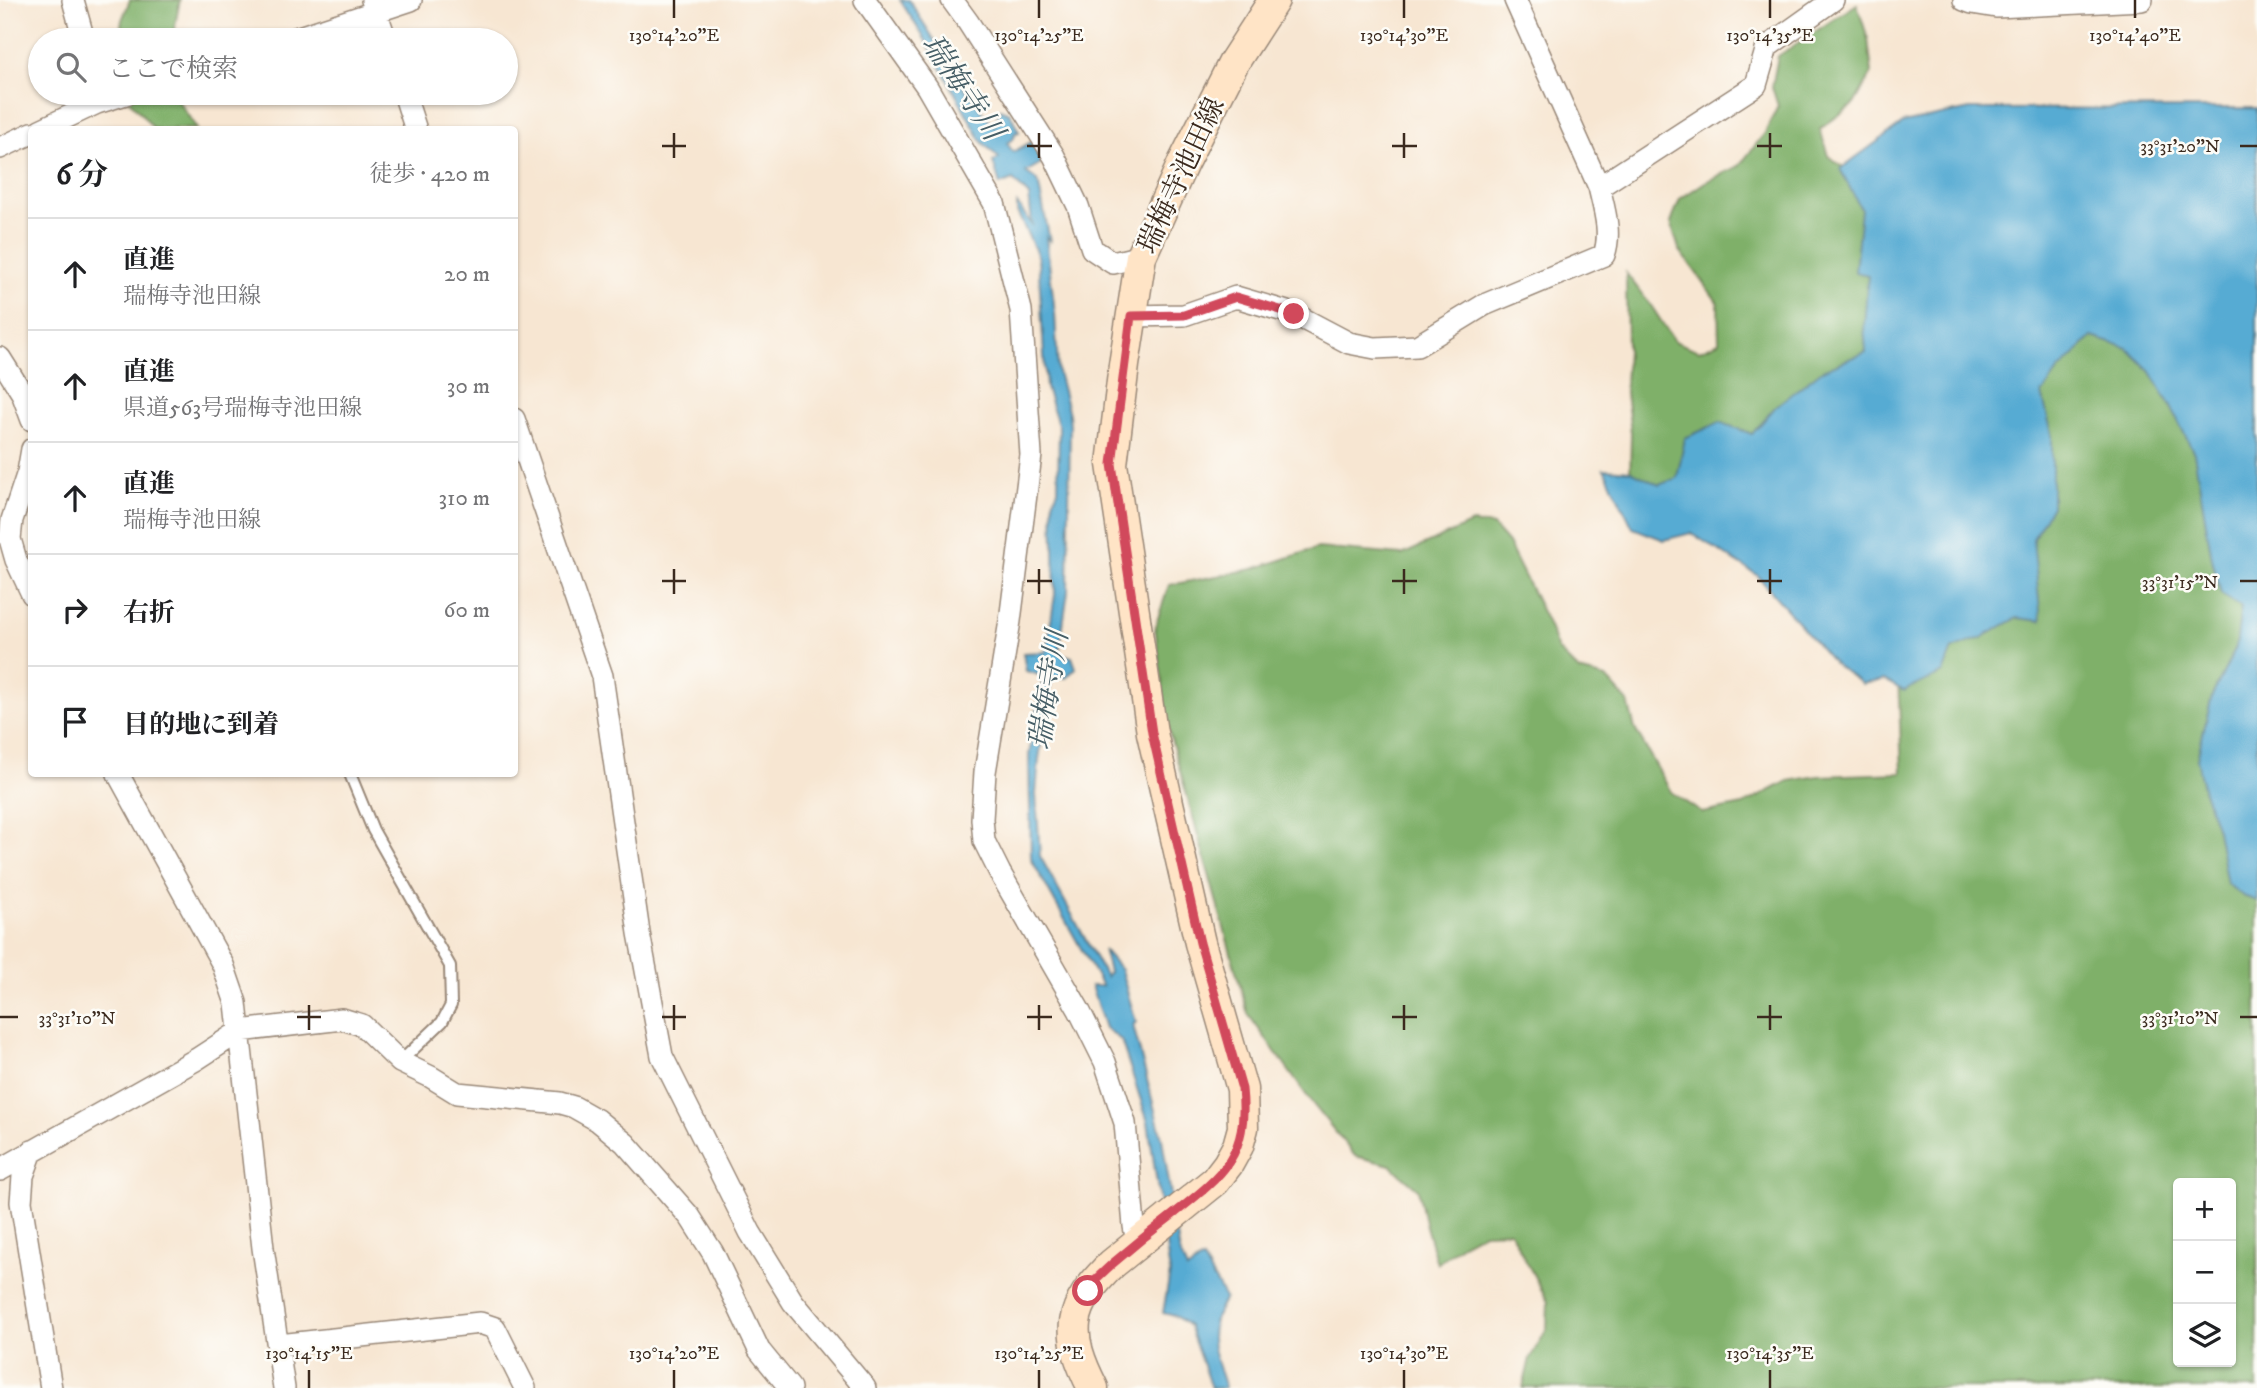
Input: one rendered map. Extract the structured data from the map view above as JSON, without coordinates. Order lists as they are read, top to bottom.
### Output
{
  "streets": {
    "main road": ["瑞梅寺池田線"]
  },
  "water": ["瑞梅寺川"],
  "page": {
    "search": "ここで検索",
    "heading": ["6 分", "徒歩 · 420 m"],
    "list": [
      ["直進", "瑞梅寺池田線", "20 m"],
      ["直進", "県道563号瑞梅寺池田線", "30 m"],
      ["直進", "瑞梅寺池田線", "310 m"],
      ["右折", "60 m"],
      "目的地に到着"
    ],
    "map_buttons": ["+", "−"]
  },
  "coordinates": [
    "130°14'20\"E",
    "130°14'25\"E",
    "130°14'30\"E",
    "130°14'35\"E",
    "130°14'40\"E",
    "33°31'20\"N",
    "33°31'15\"N",
    "33°31'10\"N",
    "130°14'15\"E"
  ]
}
